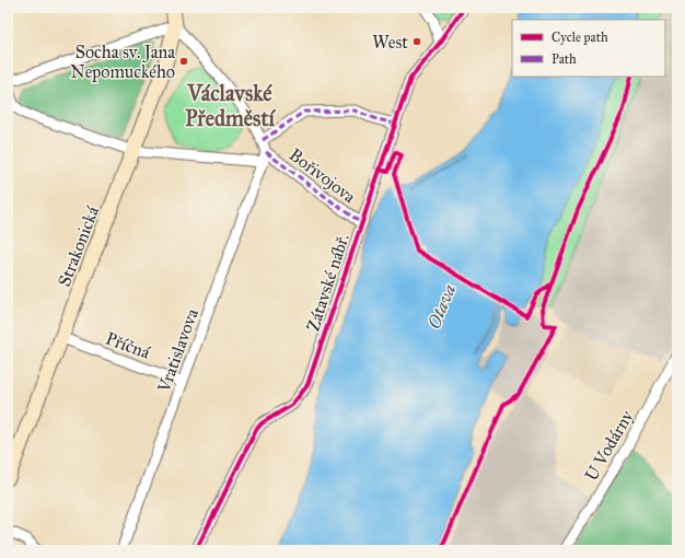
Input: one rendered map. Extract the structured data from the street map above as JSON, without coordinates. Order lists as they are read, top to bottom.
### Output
{
  "streets": {
    "main road": ["Strakonická"],
    "street": [
      "Bořivojova",
      "Zátavské nábř.",
      "Příčná",
      "Vratislavova",
      "U Vodárny"
    ]
  },
  "crossings": [
    ["Bořivojova", "Zátavské nábř."],
    ["Bořivojova", "Vratislavova"],
    ["Strakonická", "Příčná"],
    ["Příčná", "Vratislavova"]
  ],
  "districts": ["Václavské Předměstí"],
  "water": ["Otava"],
  "places": ["West", "Socha sv. Jana Nepomuckého"],
  "legend": ["Cycle path", "Path"]
}
